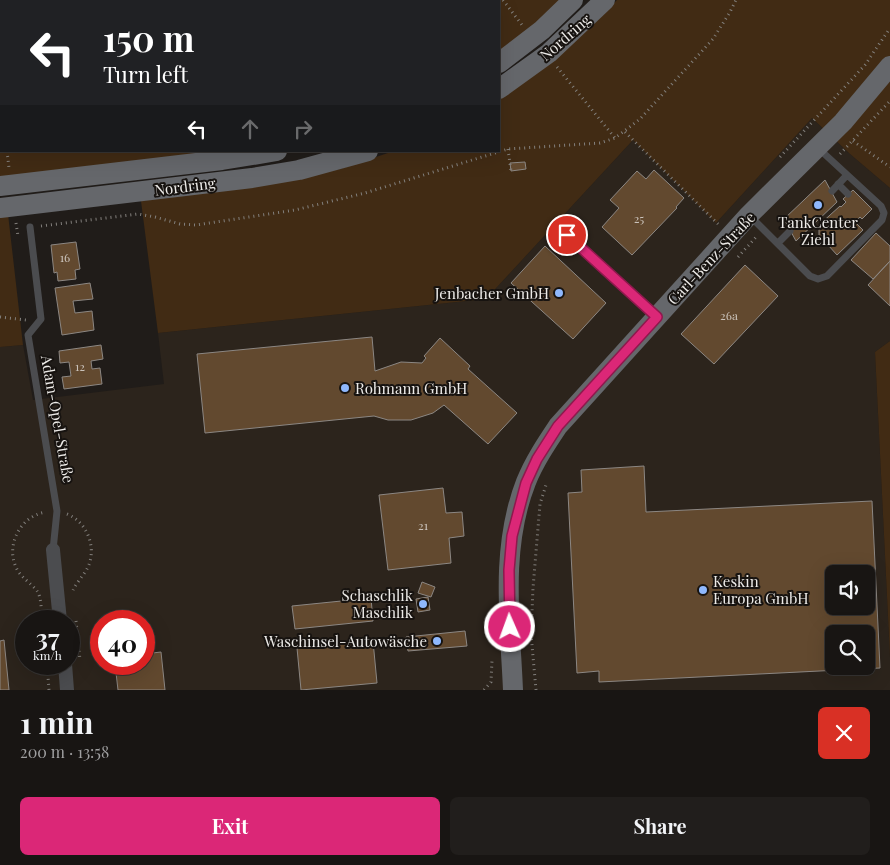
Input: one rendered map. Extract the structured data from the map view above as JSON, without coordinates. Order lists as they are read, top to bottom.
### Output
{
  "streets": {
    "main road": ["Nordring", "Carl-Benz-Straße"],
    "street": ["Adam-Opel-Straße"]
  },
  "places": [
    "TankCenter Ziehl",
    "Jenbacher GmbH",
    "Rohmann GmbH",
    "Keskin Europa GmbH",
    "Schaschlik Maschlik",
    "Waschinsel-Autowäsche"
  ],
  "house_numbers": [
    "25",
    "16",
    "26a",
    "12",
    "21"
  ],
  "page": {
    "turn": ["150 m", "Turn left"],
    "speed": "37 km/h",
    "limit": "40",
    "heading": ["1 min", "200 m · 13:58"],
    "buttons": ["Exit", "Share"]
  }
}
